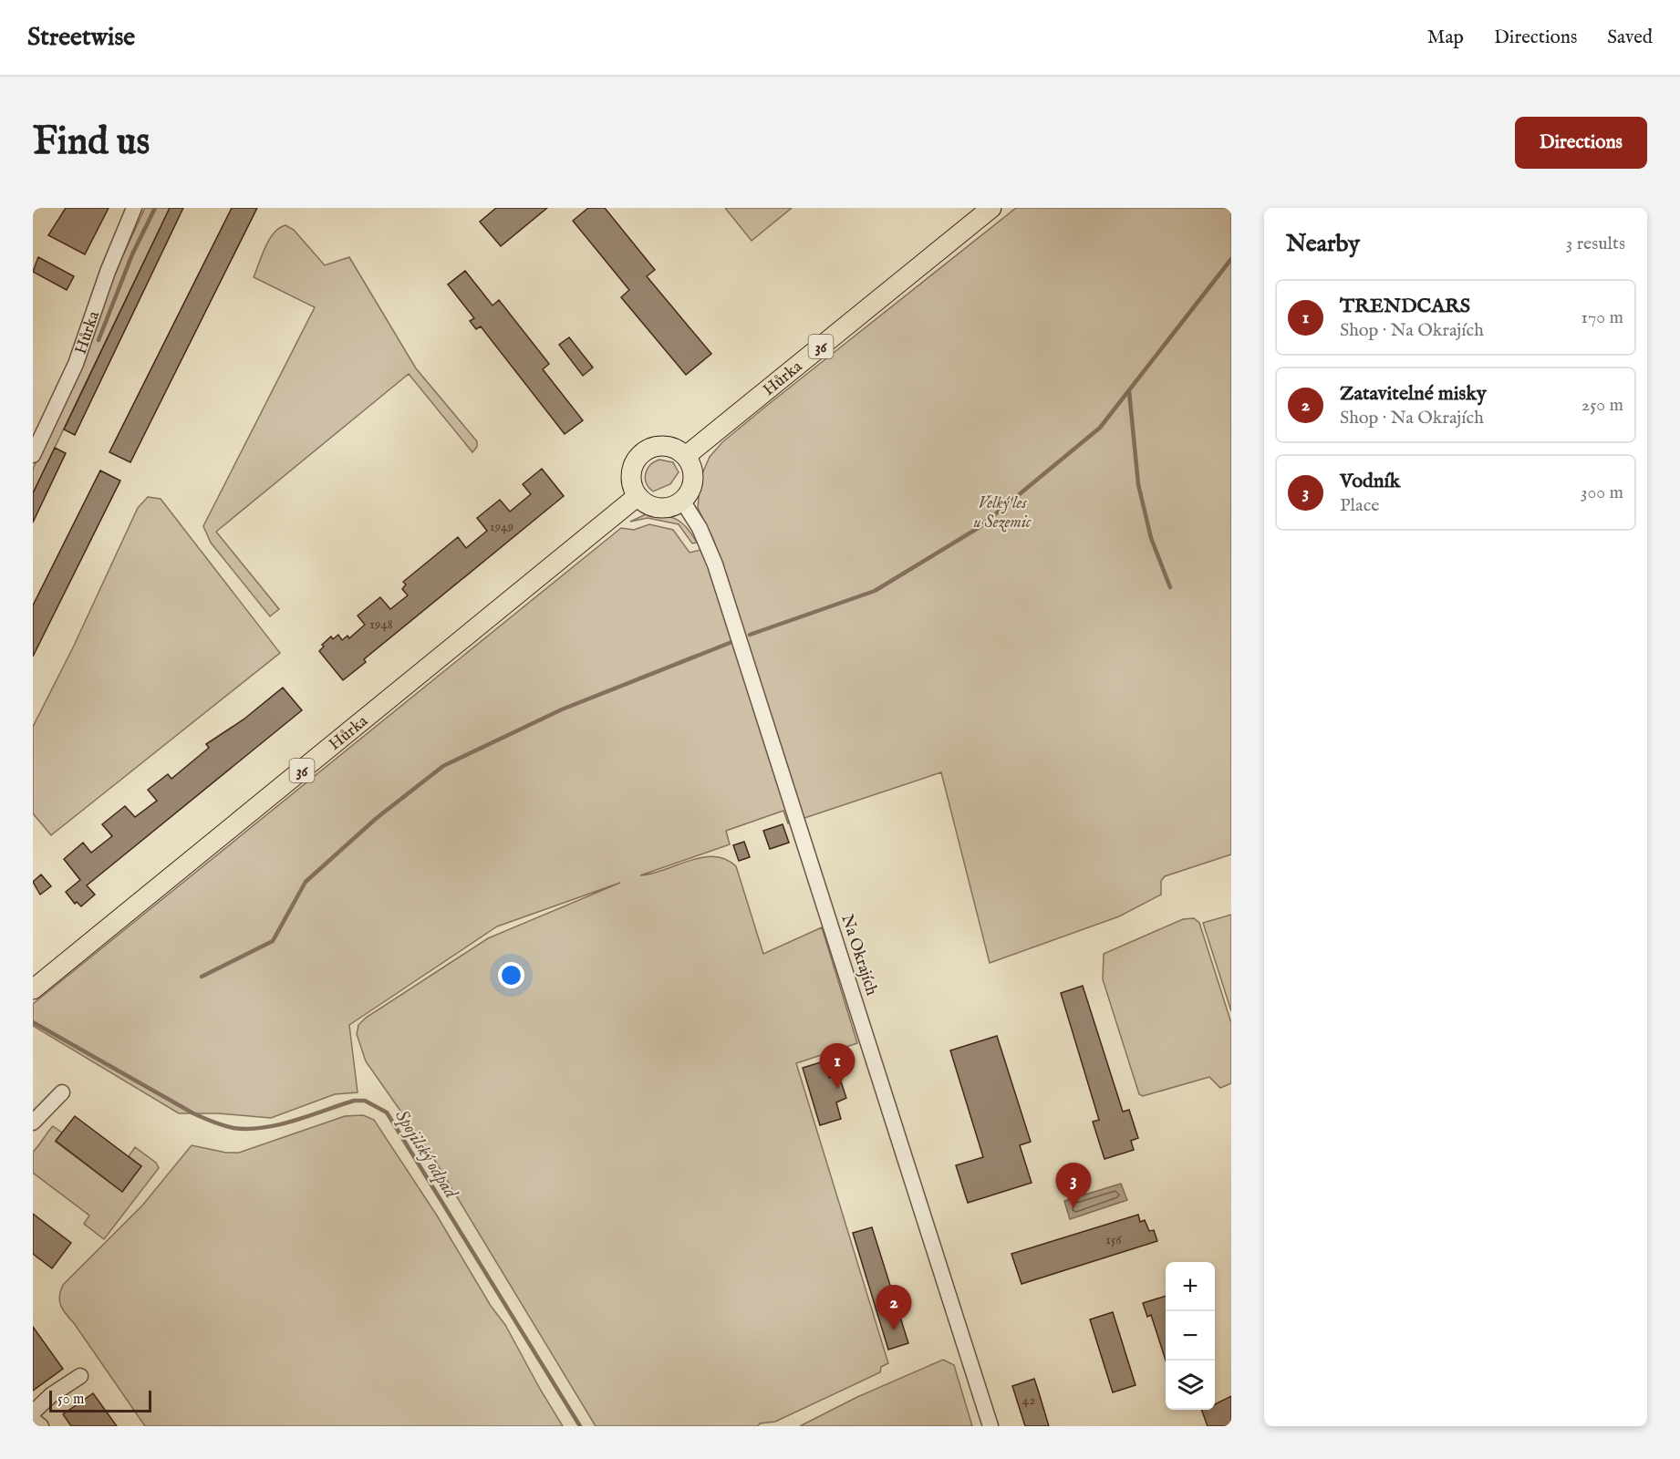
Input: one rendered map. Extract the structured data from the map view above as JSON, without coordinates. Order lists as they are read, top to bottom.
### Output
{
  "streets": {
    "main road": ["Hůrka", "36"],
    "street": ["Na Okrajích"]
  },
  "crossings": [
    ["Hůrka", "Na Okrajích"]
  ],
  "water": ["Spojilský odpad"],
  "parks": ["Velký les u Sezemic"],
  "house_numbers": [
    "1949",
    "1948",
    "156",
    "42"
  ],
  "scale_bar": "50 m",
  "page": {
    "header": "Streetwise",
    "nav": ["Map", "Directions", "Saved"],
    "buttons": "Directions",
    "title": "Find us",
    "heading": ["Nearby", "3 results"],
    "list": [
      {
        "mark": "1",
        "name": "TRENDCARS",
        "note": "Shop · Na Okrajích",
        "value": "170 m"
      },
      {
        "mark": "2",
        "name": "Zatavitelné misky",
        "note": "Shop · Na Okrajích",
        "value": "250 m"
      },
      {
        "mark": "3",
        "name": "Vodník",
        "note": "Place",
        "value": "300 m"
      }
    ],
    "pins": ["1", "3", "2"],
    "map_buttons": ["+", "−"],
    "scale": "50 m"
  }
}
